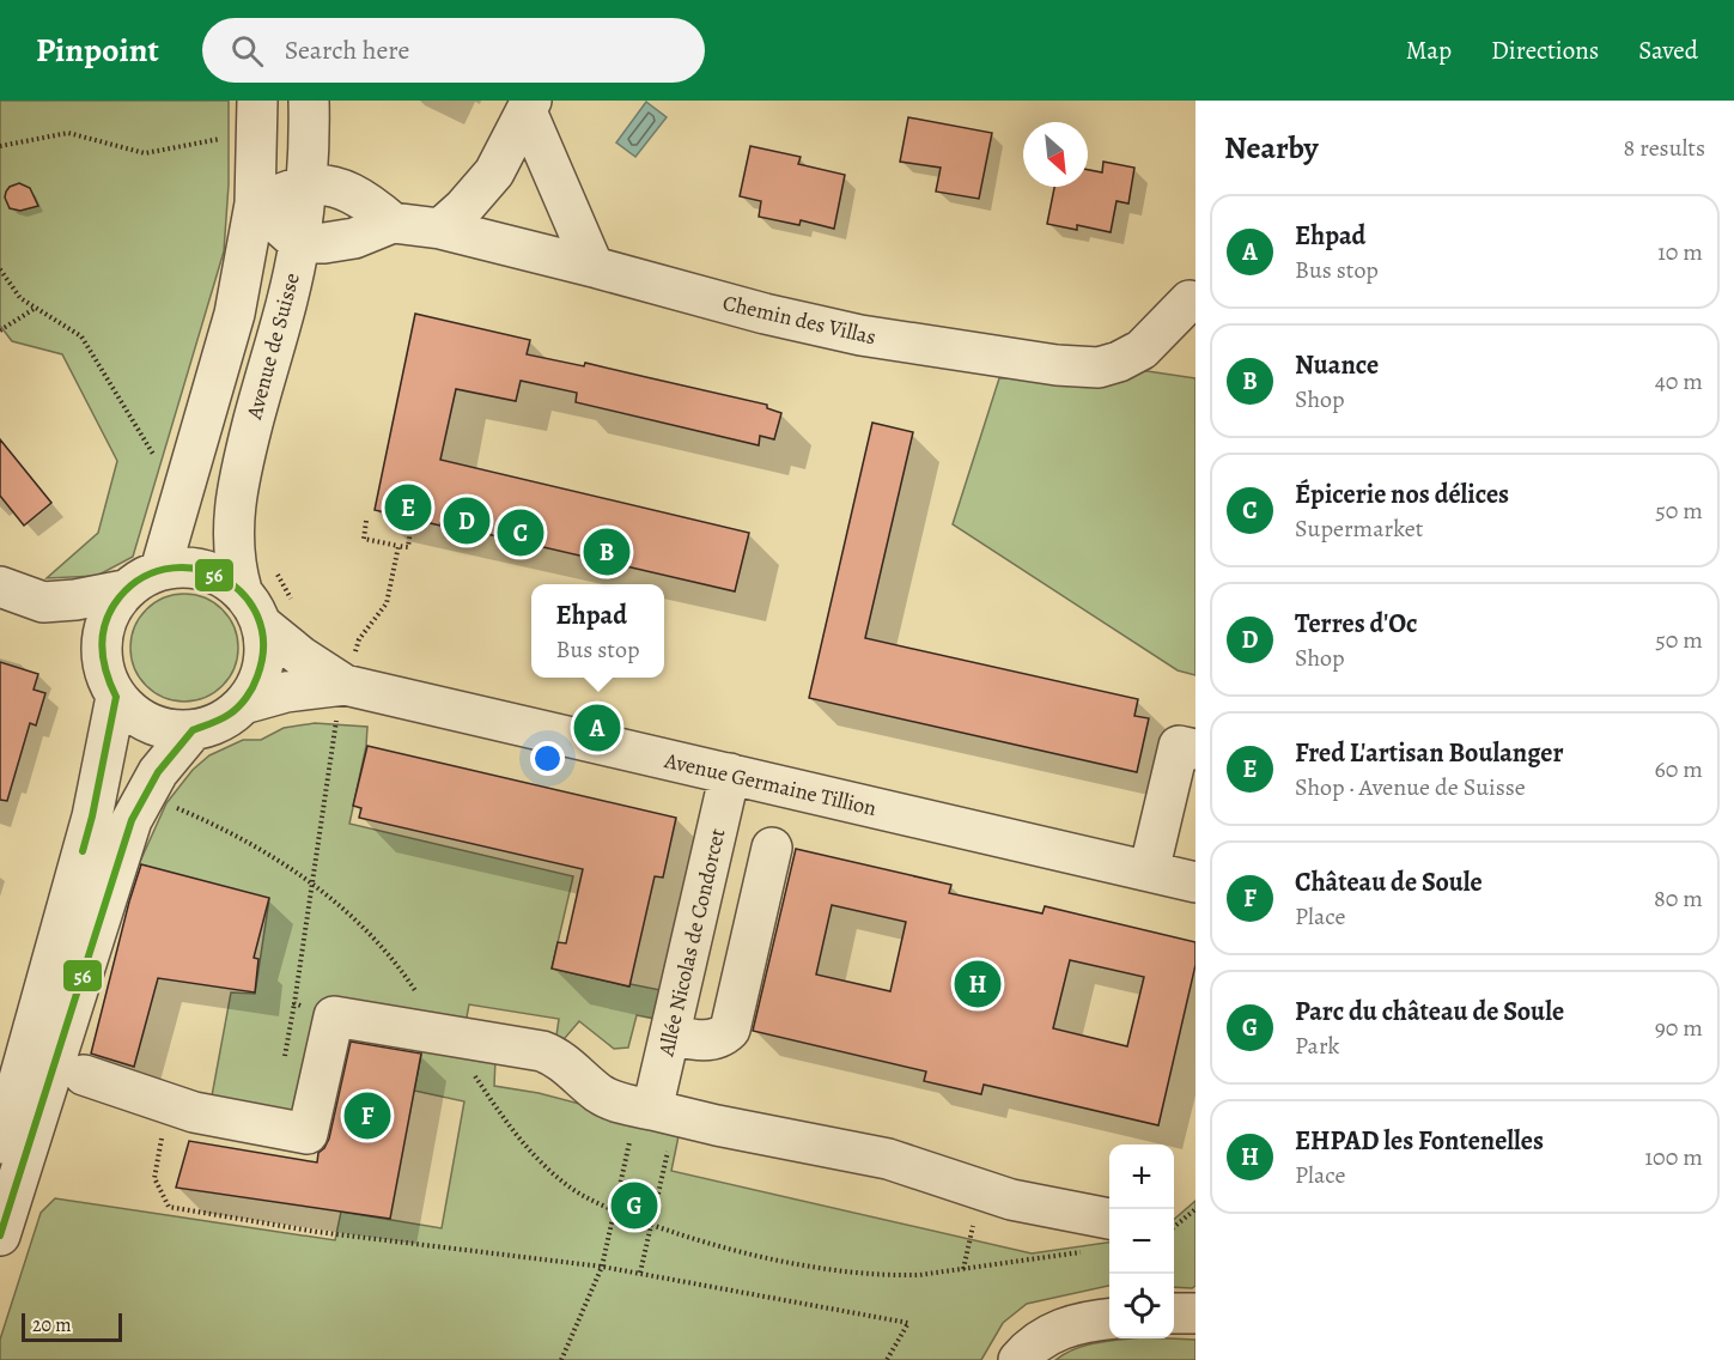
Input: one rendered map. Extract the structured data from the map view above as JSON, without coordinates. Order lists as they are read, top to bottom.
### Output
{
  "streets": {
    "street": [
      "Chemin des Villas",
      "Avenue de Suisse",
      "Avenue Germaine Tillion",
      "Allée Nicolas de Condorcet"
    ]
  },
  "crossings": [
    ["Chemin des Villas", "Avenue de Suisse"],
    ["Avenue de Suisse", "Avenue Germaine Tillion"],
    ["Avenue Germaine Tillion", "Allée Nicolas de Condorcet"]
  ],
  "lines": ["transit line 56"],
  "scale_bar": "20 m",
  "north": "bottom right",
  "page": {
    "header": "Pinpoint",
    "search": "Search here",
    "nav": ["Map", "Directions", "Saved"],
    "heading": ["Nearby", "8 results"],
    "list": [
      {
        "mark": "A",
        "name": "Ehpad",
        "note": "Bus stop",
        "value": "10 m"
      },
      {
        "mark": "B",
        "name": "Nuance",
        "note": "Shop",
        "value": "40 m"
      },
      {
        "mark": "C",
        "name": "Épicerie nos délices",
        "note": "Supermarket",
        "value": "50 m"
      },
      {
        "mark": "D",
        "name": "Terres d'Oc",
        "note": "Shop",
        "value": "50 m"
      },
      {
        "mark": "E",
        "name": "Fred L'artisan Boulanger",
        "note": "Shop · Avenue de Suisse",
        "value": "60 m"
      },
      {
        "mark": "F",
        "name": "Château de Soule",
        "note": "Place",
        "value": "80 m"
      },
      {
        "mark": "G",
        "name": "Parc du château de Soule",
        "note": "Park",
        "value": "90 m"
      },
      {
        "mark": "H",
        "name": "EHPAD les Fontenelles",
        "note": "Place",
        "value": "100 m"
      }
    ],
    "pins": [
      "E",
      "D",
      "C",
      "B",
      "A",
      "H",
      "F",
      "G"
    ],
    "popup": ["Ehpad", "Bus stop"],
    "map_buttons": ["+", "−"],
    "scale": "20 m"
  }
}
